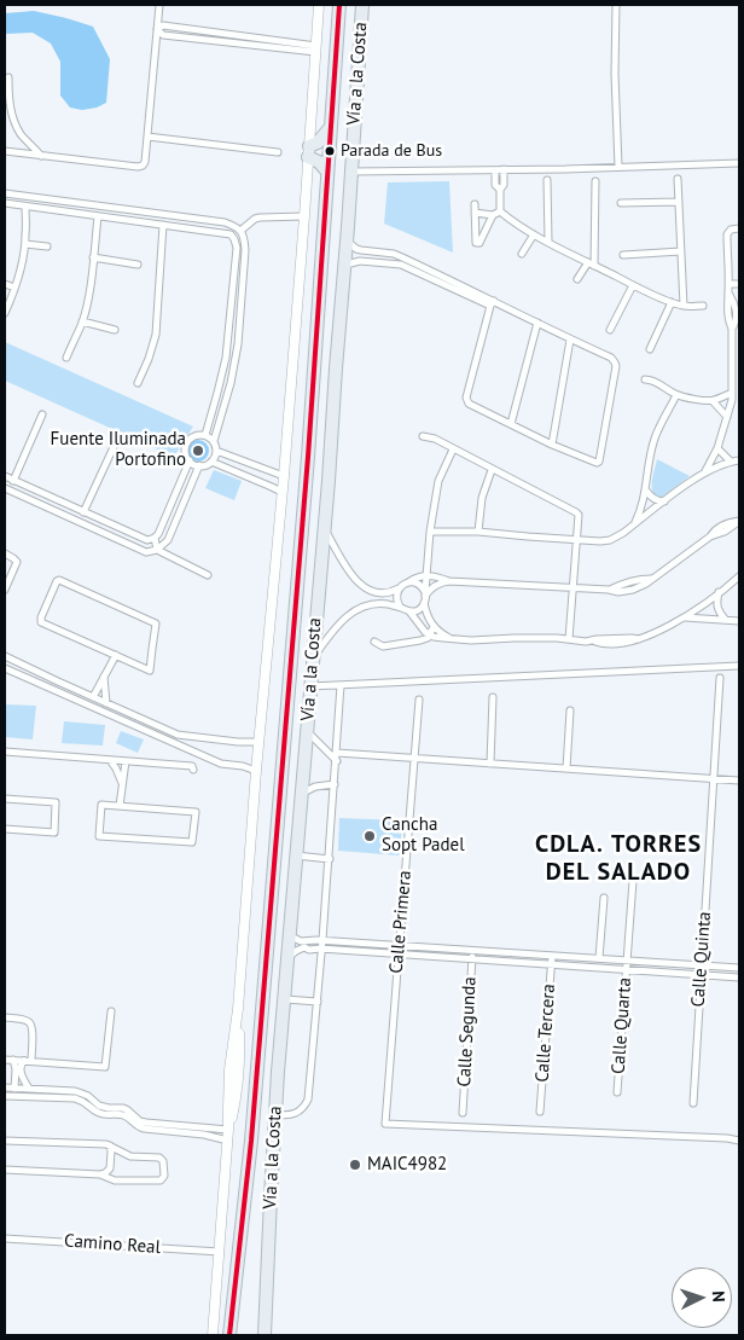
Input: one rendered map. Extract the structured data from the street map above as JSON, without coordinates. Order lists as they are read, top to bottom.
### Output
{
  "streets": {
    "highway": ["Vía a la Costa"],
    "street": [
      "Calle Primera",
      "Calle Quinta",
      "Calle Quarta",
      "Calle Segunda",
      "Calle Tercera",
      "Camino Real"
    ]
  },
  "districts": ["CDLA. TORRES DEL SALADO"],
  "places": [
    "Parada de Bus",
    "Fuente Iluminada Portofino",
    "Cancha Sopt Padel",
    "MAIC4982"
  ],
  "north": "right"
}
